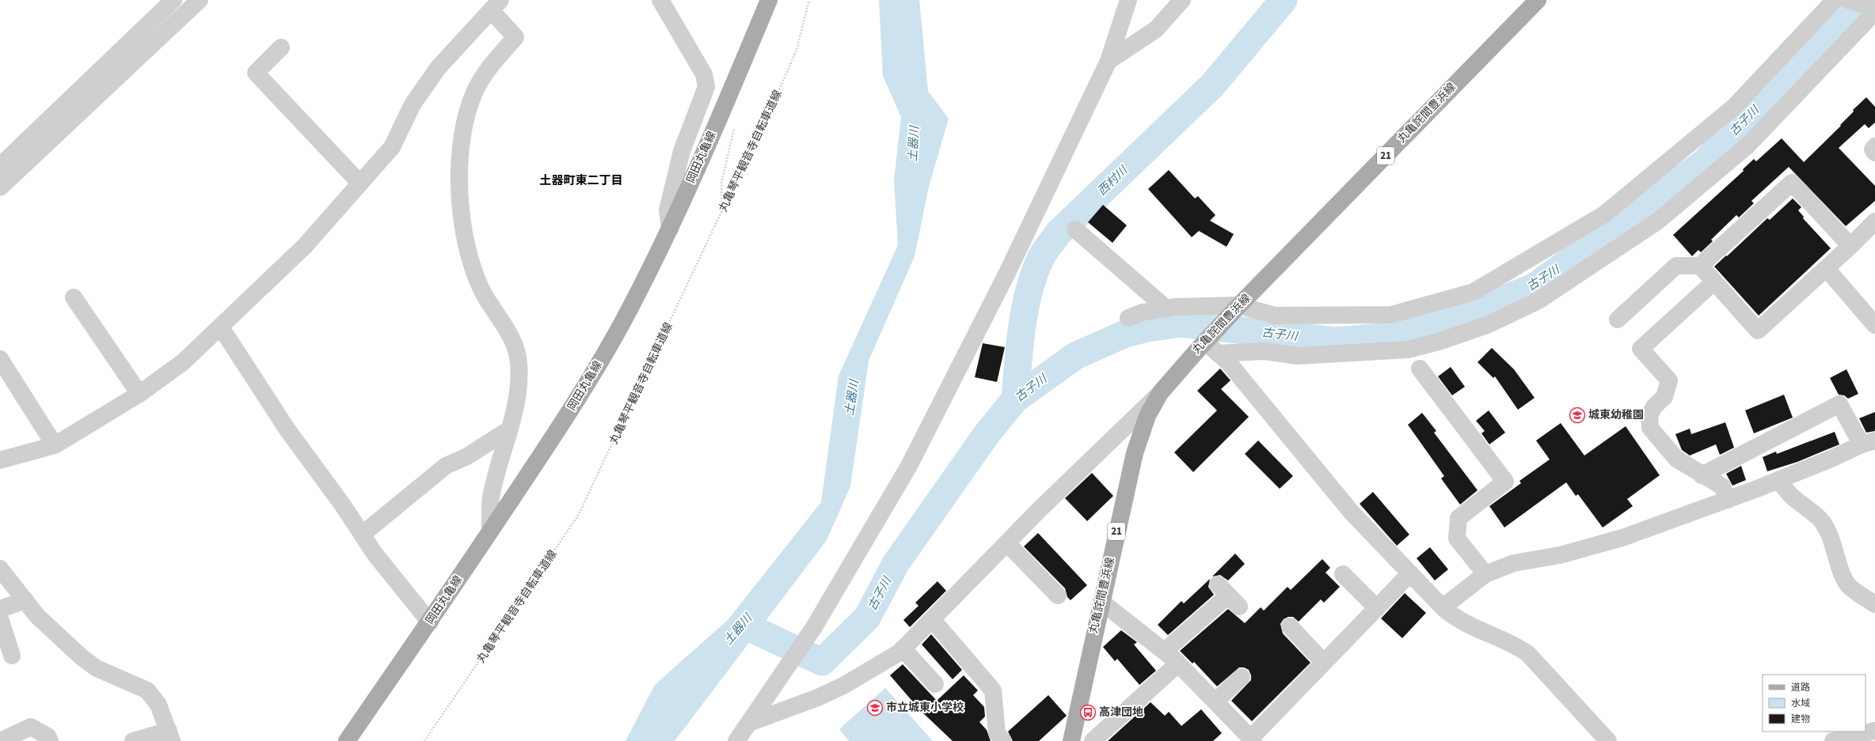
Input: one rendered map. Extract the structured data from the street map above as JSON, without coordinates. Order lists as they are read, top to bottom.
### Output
{
  "streets": {
    "main road": ["丸亀詫間豊浜線", "21", "岡田丸亀線"],
    "path": ["丸亀琴平観音寺自転車道線"]
  },
  "districts": ["土器町東二丁目"],
  "water": ["古子川", "土器川", "西村川"],
  "places": {
    "school or university": ["城東幼稚園", "市立城東小学校"],
    "bus stop": ["高津団地"]
  },
  "legend": ["道路", "水域", "建物"]
}
